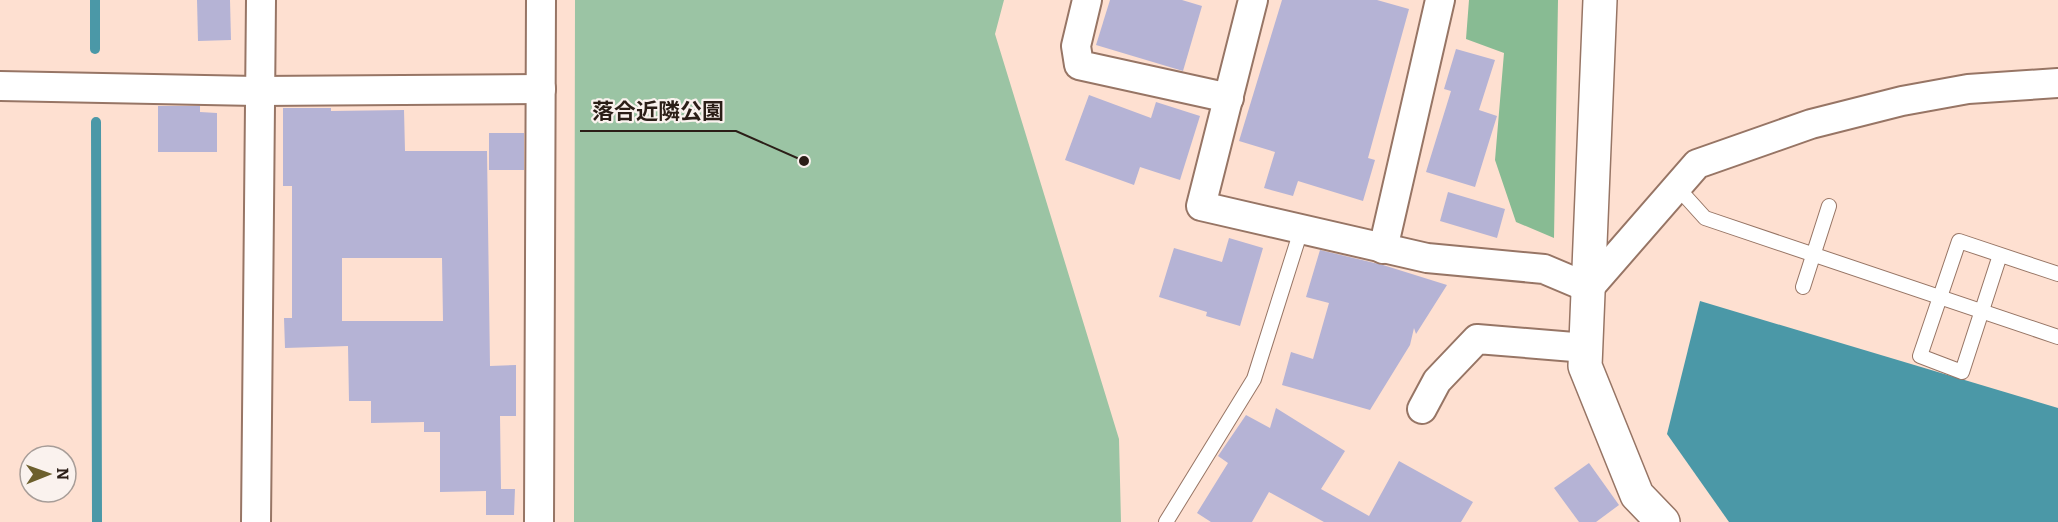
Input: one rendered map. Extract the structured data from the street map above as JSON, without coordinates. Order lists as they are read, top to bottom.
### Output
{
  "places": ["落合近隣公園"],
  "north": "right"
}
